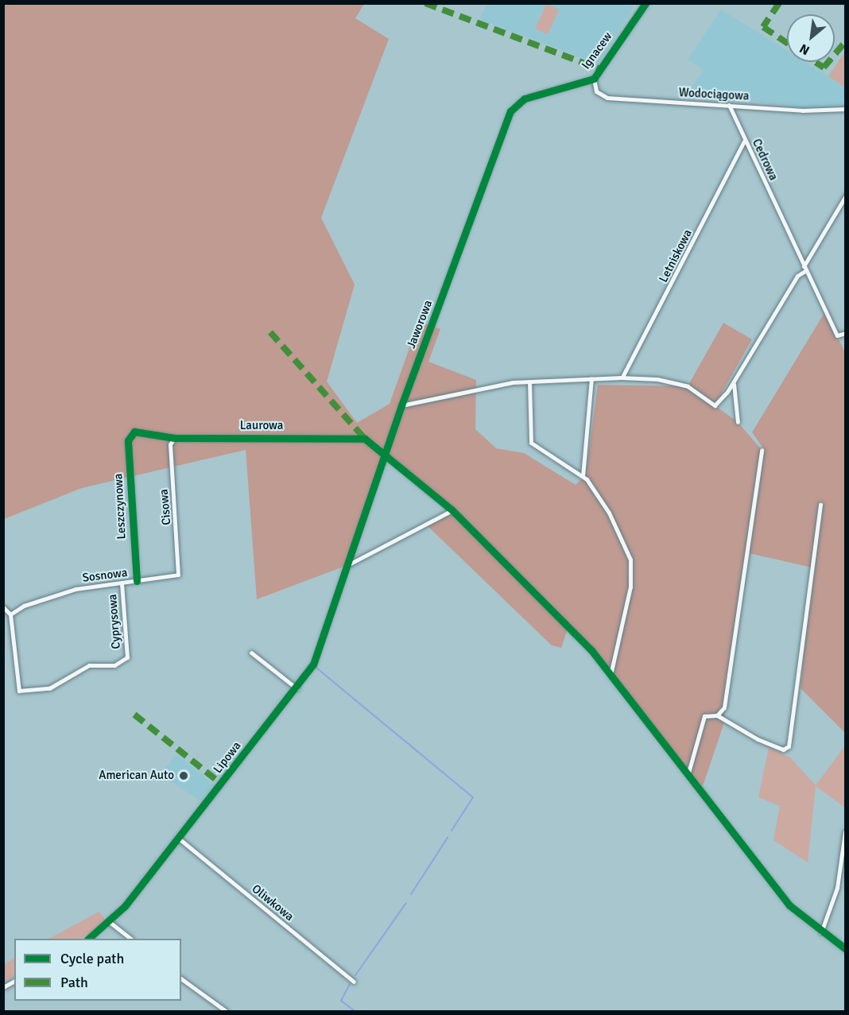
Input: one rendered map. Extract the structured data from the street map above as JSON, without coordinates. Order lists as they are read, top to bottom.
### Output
{
  "streets": {
    "street": [
      "Ignacew",
      "Wodociągowa",
      "Cedrowa",
      "Letniskowa",
      "Jaworowa",
      "Laurowa",
      "Leszczynowa",
      "Cisowa",
      "Sosnowa",
      "Cyprysowa",
      "Lipowa",
      "Oliwkowa"
    ]
  },
  "crossings": [
    ["Ignacew", "Wodociągowa"],
    ["Ignacew", "Jaworowa"],
    ["Wodociągowa", "Cedrowa"],
    ["Cedrowa", "Letniskowa"],
    ["Jaworowa", "Laurowa"],
    ["Jaworowa", "Lipowa"],
    ["Laurowa", "Leszczynowa"],
    ["Laurowa", "Cisowa"],
    ["Leszczynowa", "Sosnowa"],
    ["Cisowa", "Sosnowa"],
    ["Sosnowa", "Cyprysowa"],
    ["Lipowa", "Oliwkowa"]
  ],
  "places": ["American Auto"],
  "legend": ["Cycle path", "Path"],
  "north": "bottom left"
}
